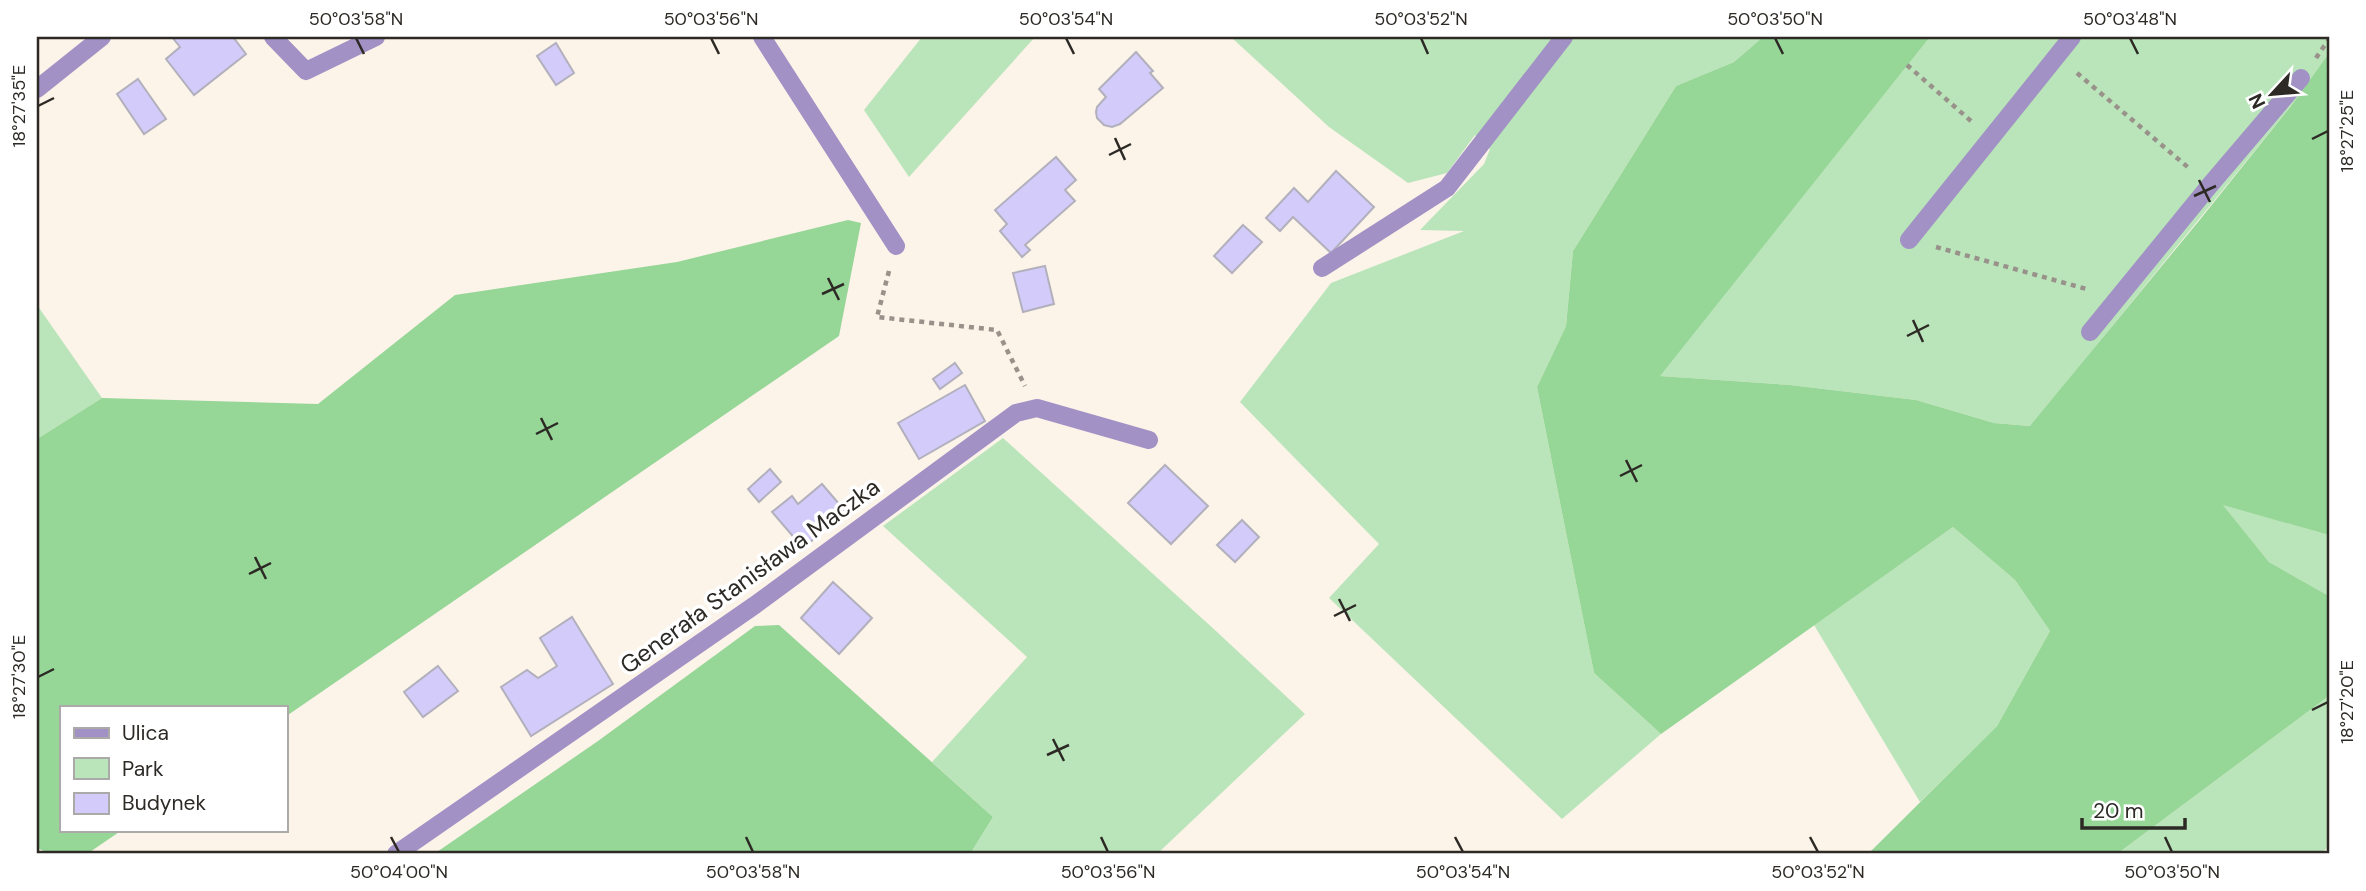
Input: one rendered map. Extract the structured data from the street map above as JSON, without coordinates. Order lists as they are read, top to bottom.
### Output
{
  "streets": {
    "street": ["Generała Stanisława Maczka"]
  },
  "legend": ["Ulica", "Park", "Budynek"],
  "scale_bar": "20 m",
  "north": "bottom left",
  "coordinates": [
    "50°03'58\"N",
    "50°03'56\"N",
    "50°03'54\"N",
    "50°03'52\"N",
    "50°03'50\"N",
    "50°03'48\"N",
    "18°27'35\"E",
    "18°27'25\"E",
    "18°27'30\"E",
    "18°27'20\"E",
    "50°04'00\"N"
  ]
}
